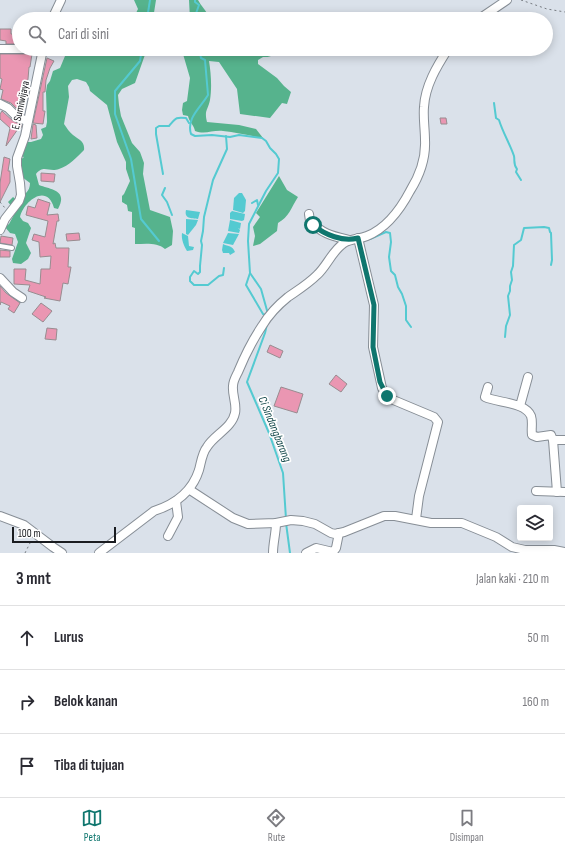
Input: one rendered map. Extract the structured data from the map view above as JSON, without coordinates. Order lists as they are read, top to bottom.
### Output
{
  "streets": {
    "street": ["E. Sumiwijaya"]
  },
  "water": ["Ci Sindangbarang"],
  "scale_bar": "100 m",
  "page": {
    "search": "Cari di sini",
    "scale": "100 m",
    "heading": ["3 mnt", "Jalan kaki · 210 m"],
    "list": [
      ["Lurus", "50 m"],
      ["Belok kanan", "160 m"],
      "Tiba di tujuan"
    ],
    "nav": ["Peta", "Rute", "Disimpan"]
  }
}
